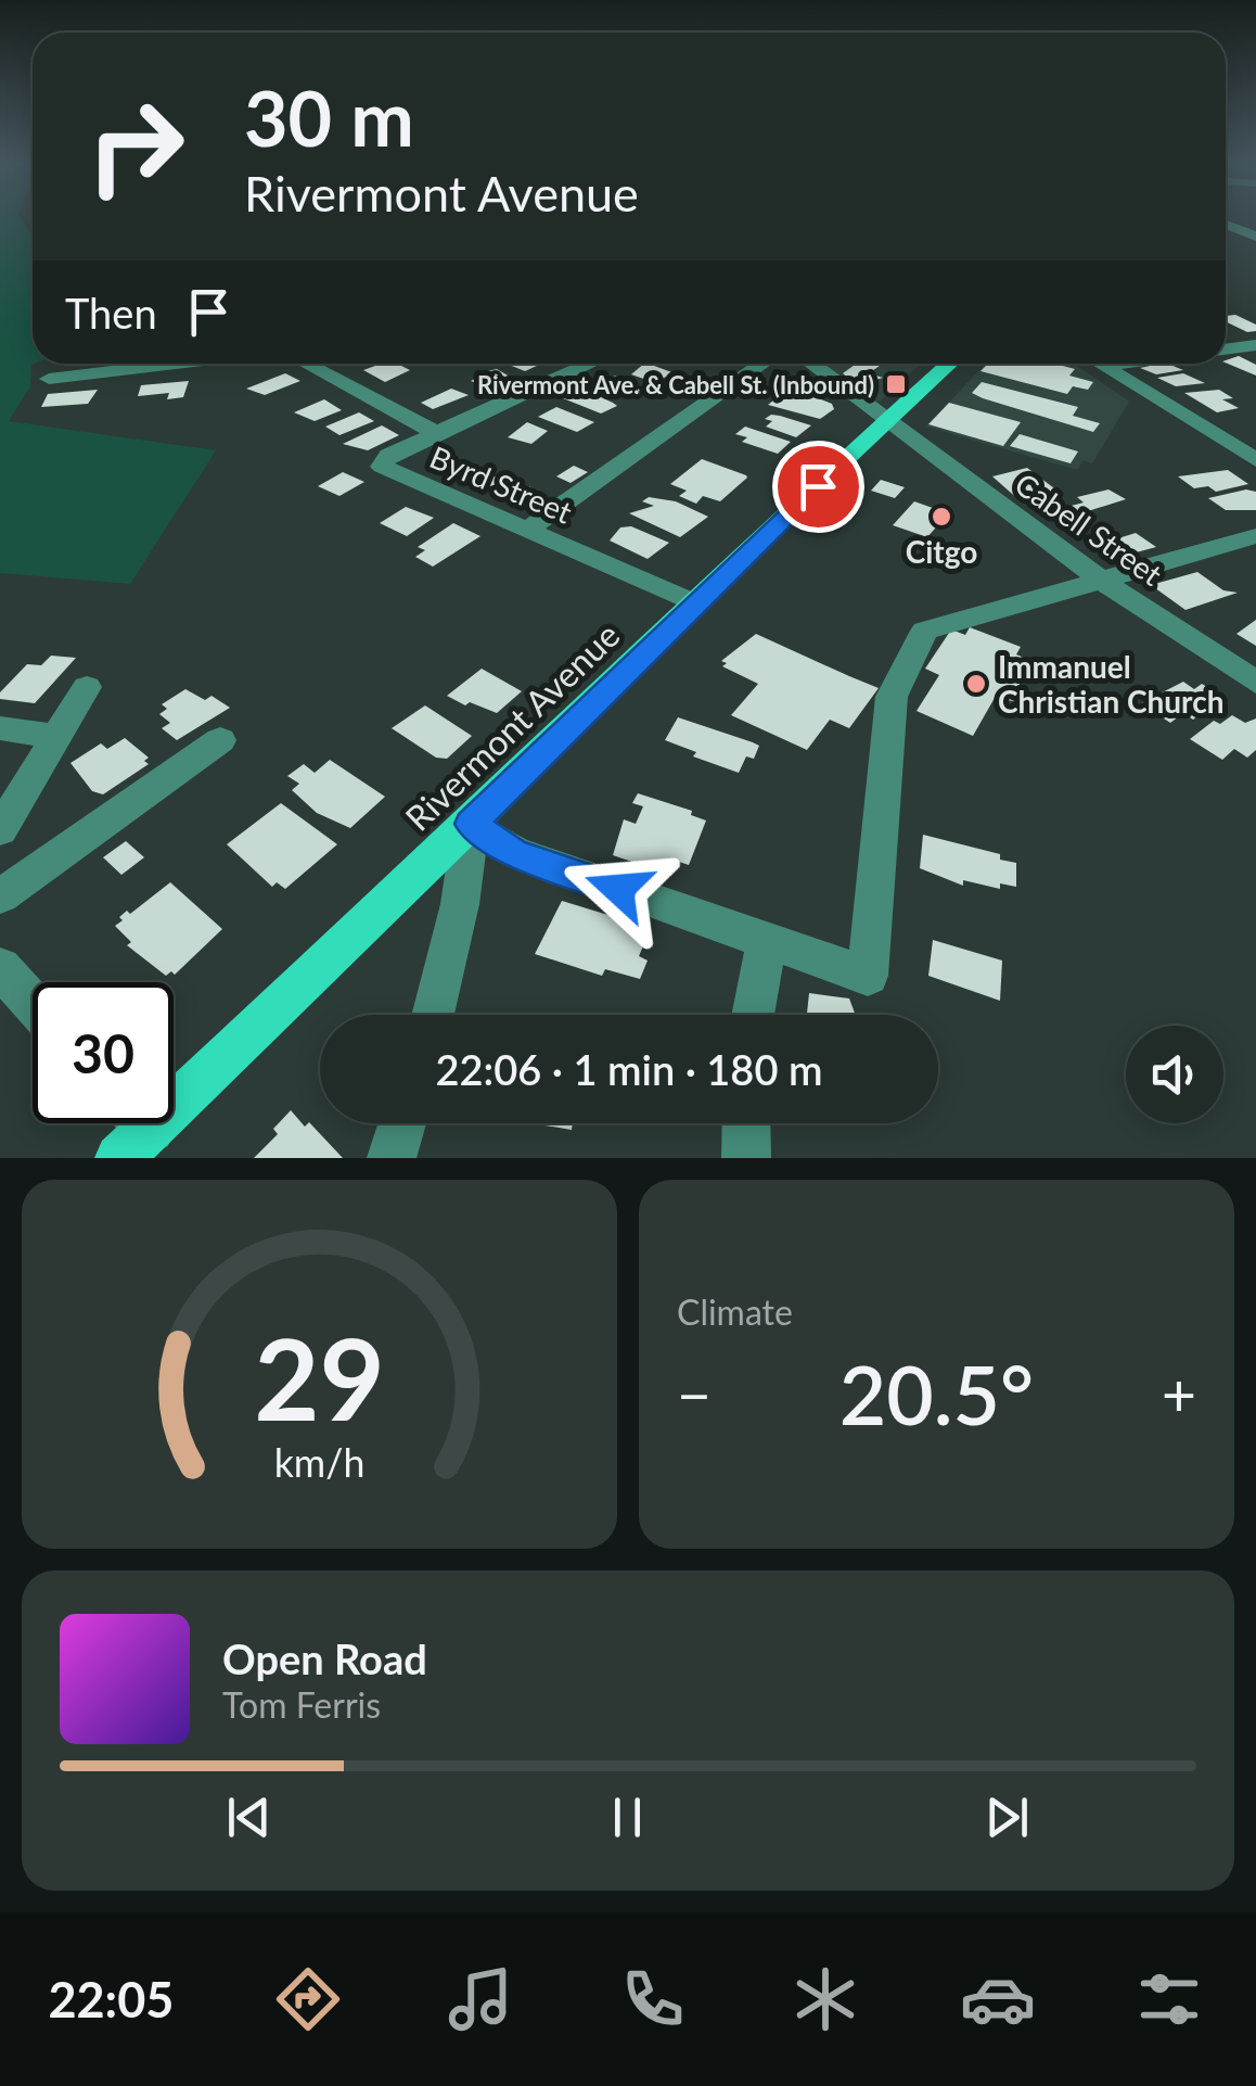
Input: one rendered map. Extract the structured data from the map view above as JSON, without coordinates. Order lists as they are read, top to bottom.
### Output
{
  "streets": {
    "main road": ["Rivermont Avenue"],
    "street": ["Byrd Street", "Cabell Street"]
  },
  "crossings": [
    ["Byrd Street", "Rivermont Avenue"],
    ["Cabell Street", "Rivermont Avenue"]
  ],
  "places": {
    "transit": ["Rivermont Ave. & Cabell St. (Inbound)"],
    "other": ["Citgo", "Immanuel Christian Church"]
  },
  "page": {
    "turn": ["30 m", "Rivermont Avenue"],
    "then": "Then",
    "limit": "30",
    "trip": "22:06 · 1 min · 180 m",
    "tile": "Climate",
    "heat": ["−", "20.5°", "+"],
    "song": ["Open Road", "Tom Ferris"],
    "tabs": "22:05",
    "gauge": ["29", "km/h"]
  }
}
